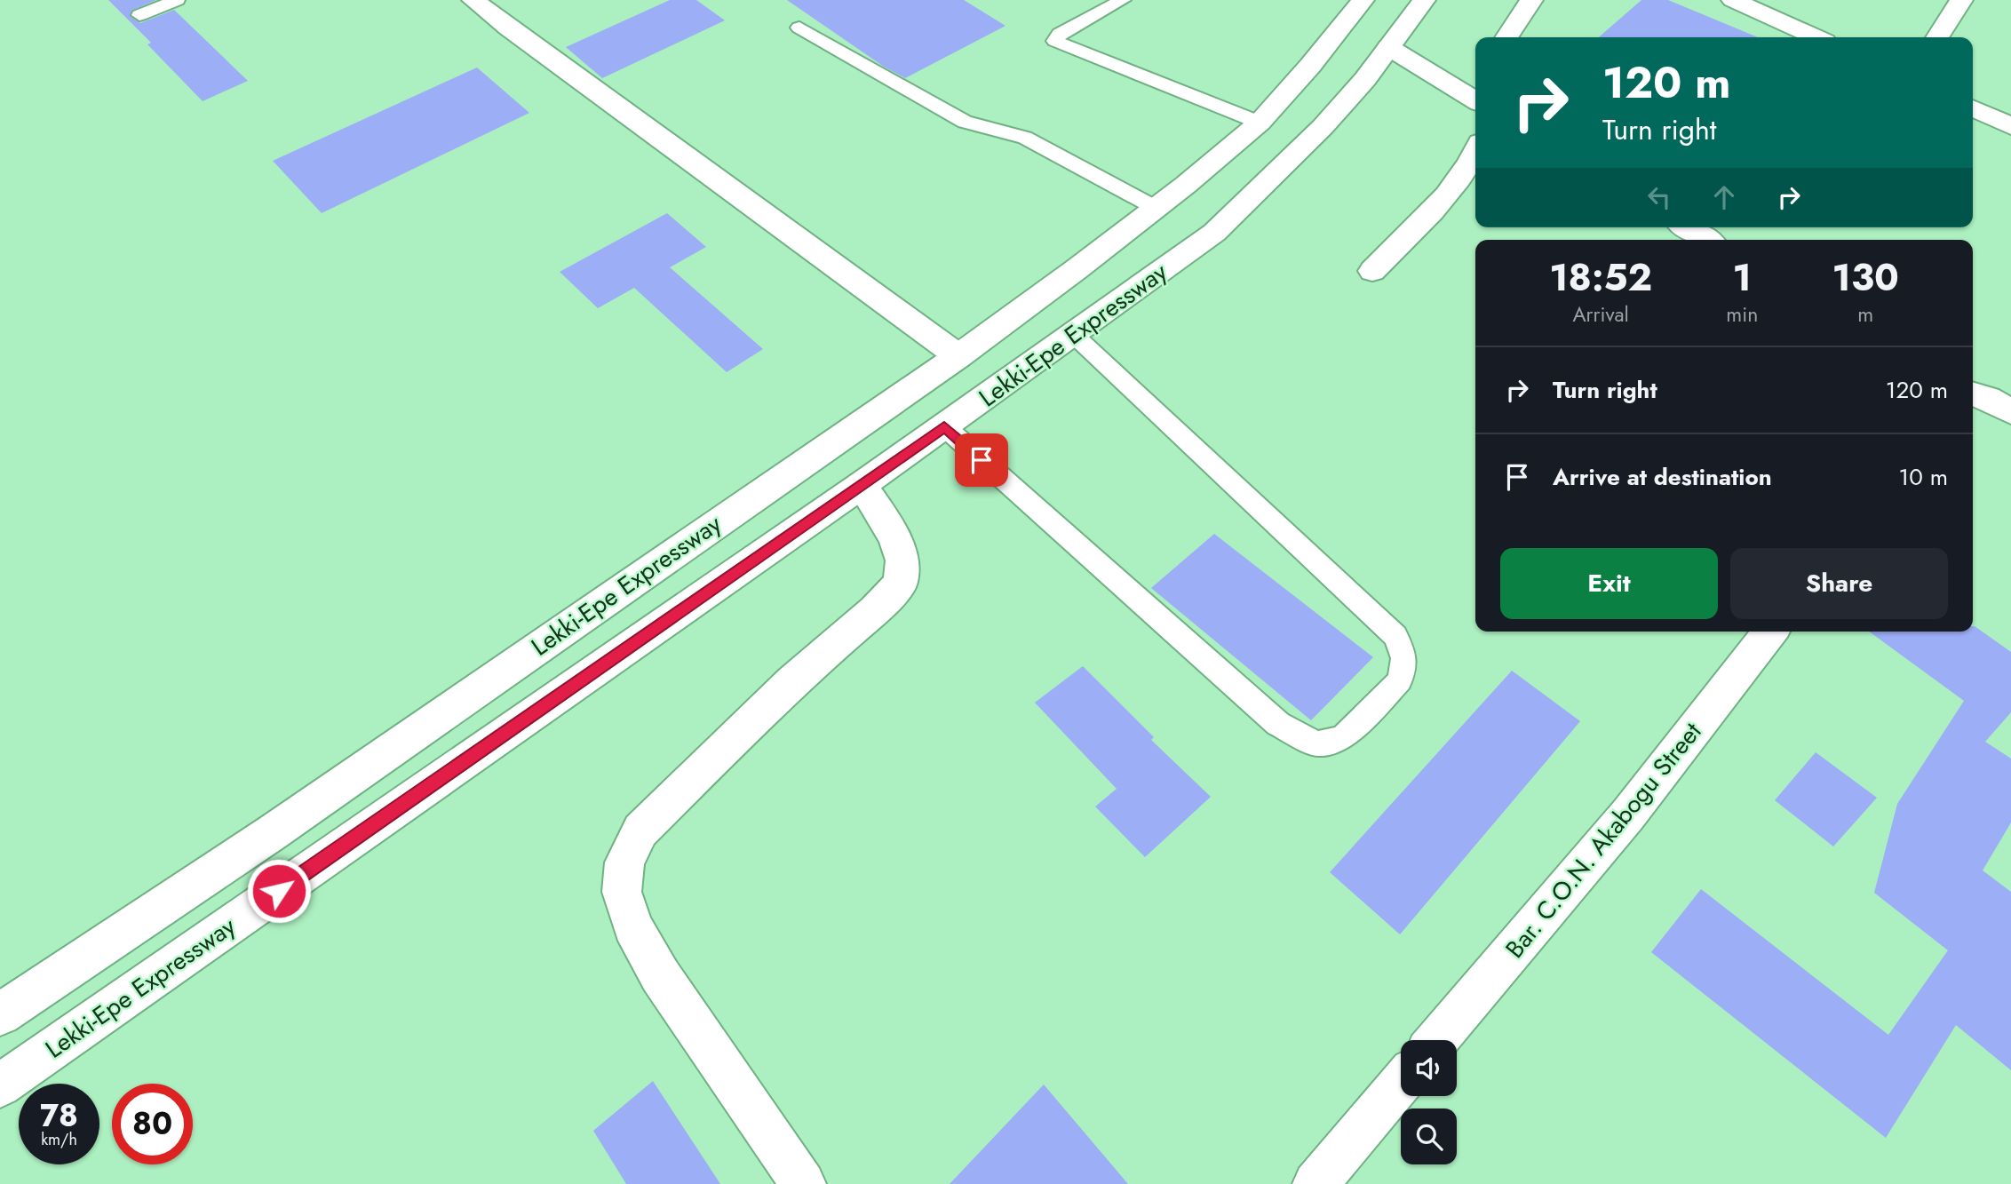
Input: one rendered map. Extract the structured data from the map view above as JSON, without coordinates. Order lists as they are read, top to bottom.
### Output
{
  "streets": {
    "main road": ["Lekki-Epe Expressway", "Bar. C.O.N. Akabogu Street"]
  },
  "page": {
    "turn": ["120 m", "Turn right"],
    "eta": [
      "18:52",
      "Arrival",
      "1",
      "min",
      "130",
      "m"
    ],
    "list": [
      {
        "name": "Turn right",
        "value": "120 m"
      },
      {
        "name": "Arrive at destination",
        "value": "10 m"
      }
    ],
    "buttons": ["Exit", "Share"],
    "speed": "78 km/h",
    "limit": "80"
  }
}
